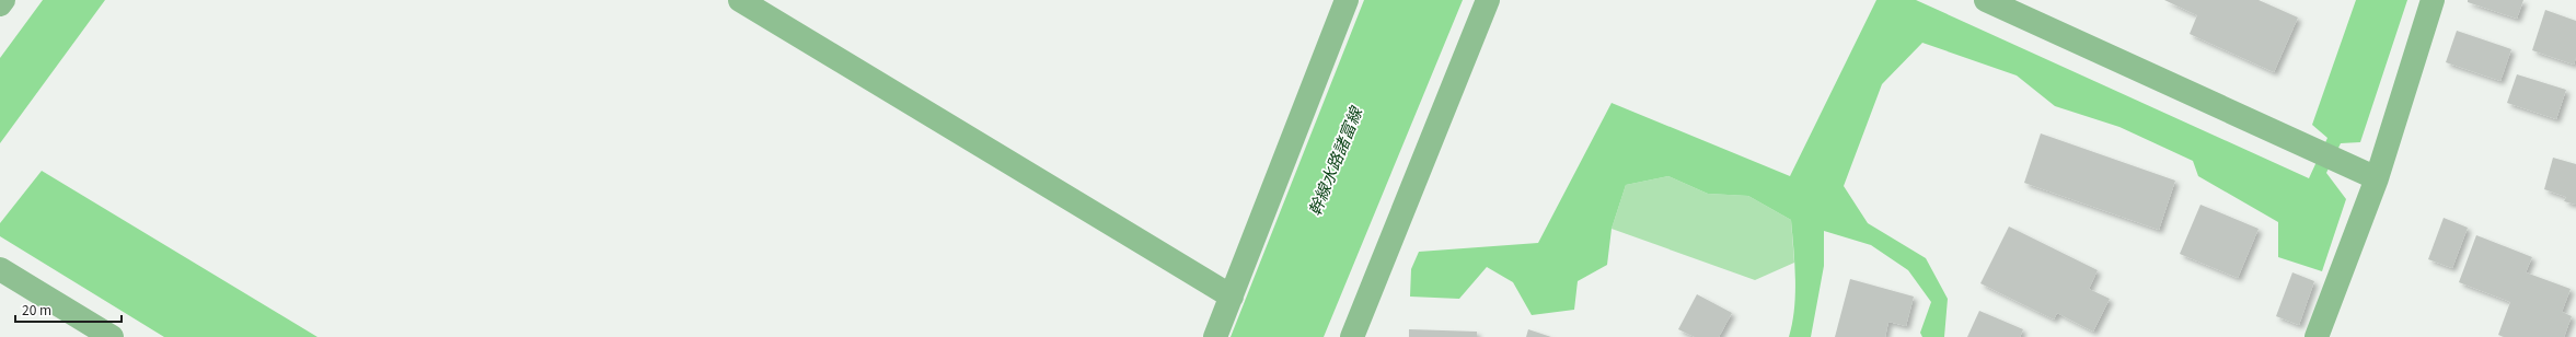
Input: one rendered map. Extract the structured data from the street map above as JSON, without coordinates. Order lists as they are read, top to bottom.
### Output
{
  "water": ["幹線水路諸富線"],
  "scale_bar": "20 m"
}
